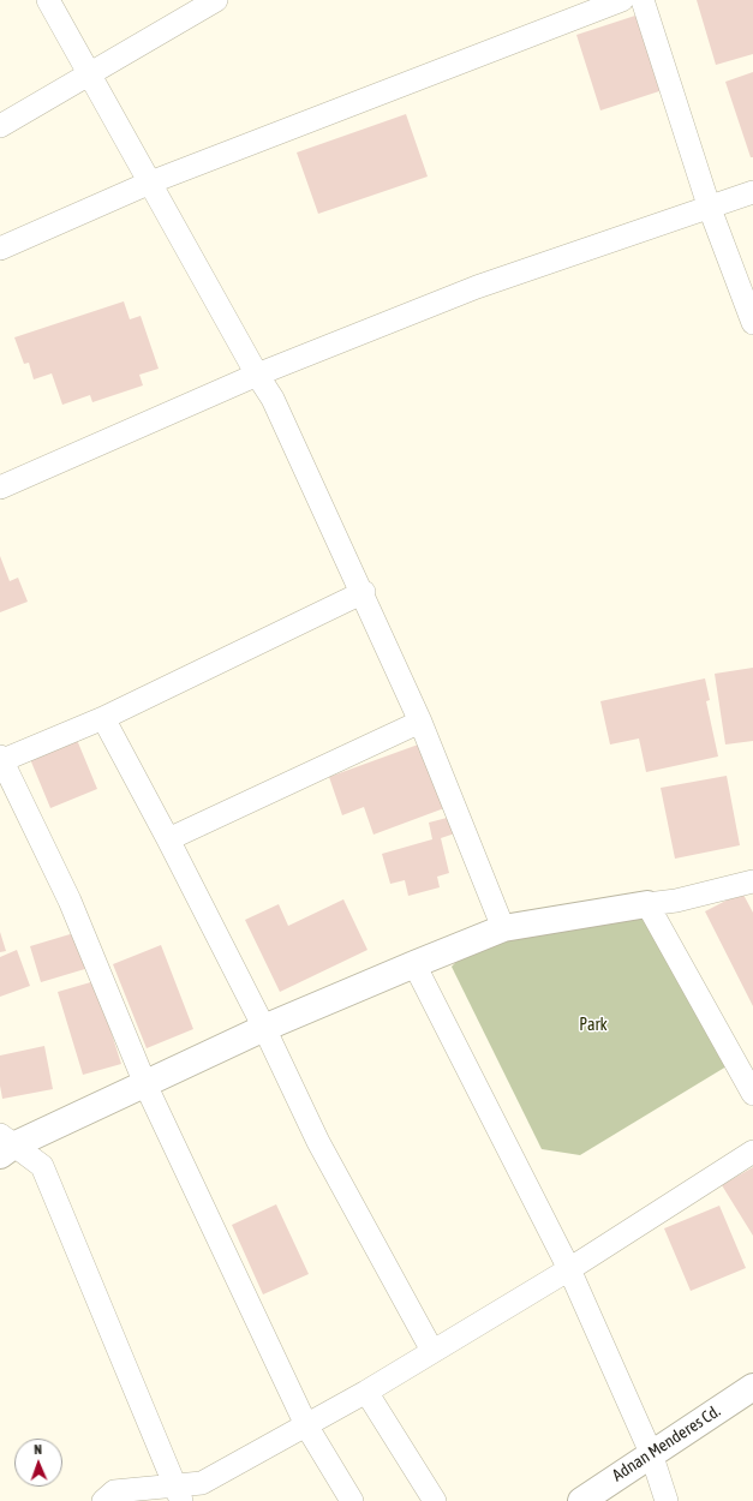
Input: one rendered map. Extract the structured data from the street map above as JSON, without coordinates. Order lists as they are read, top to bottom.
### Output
{
  "streets": {
    "street": ["Adnan Menderes Cd."]
  },
  "parks": ["Park"],
  "north": "top"
}
